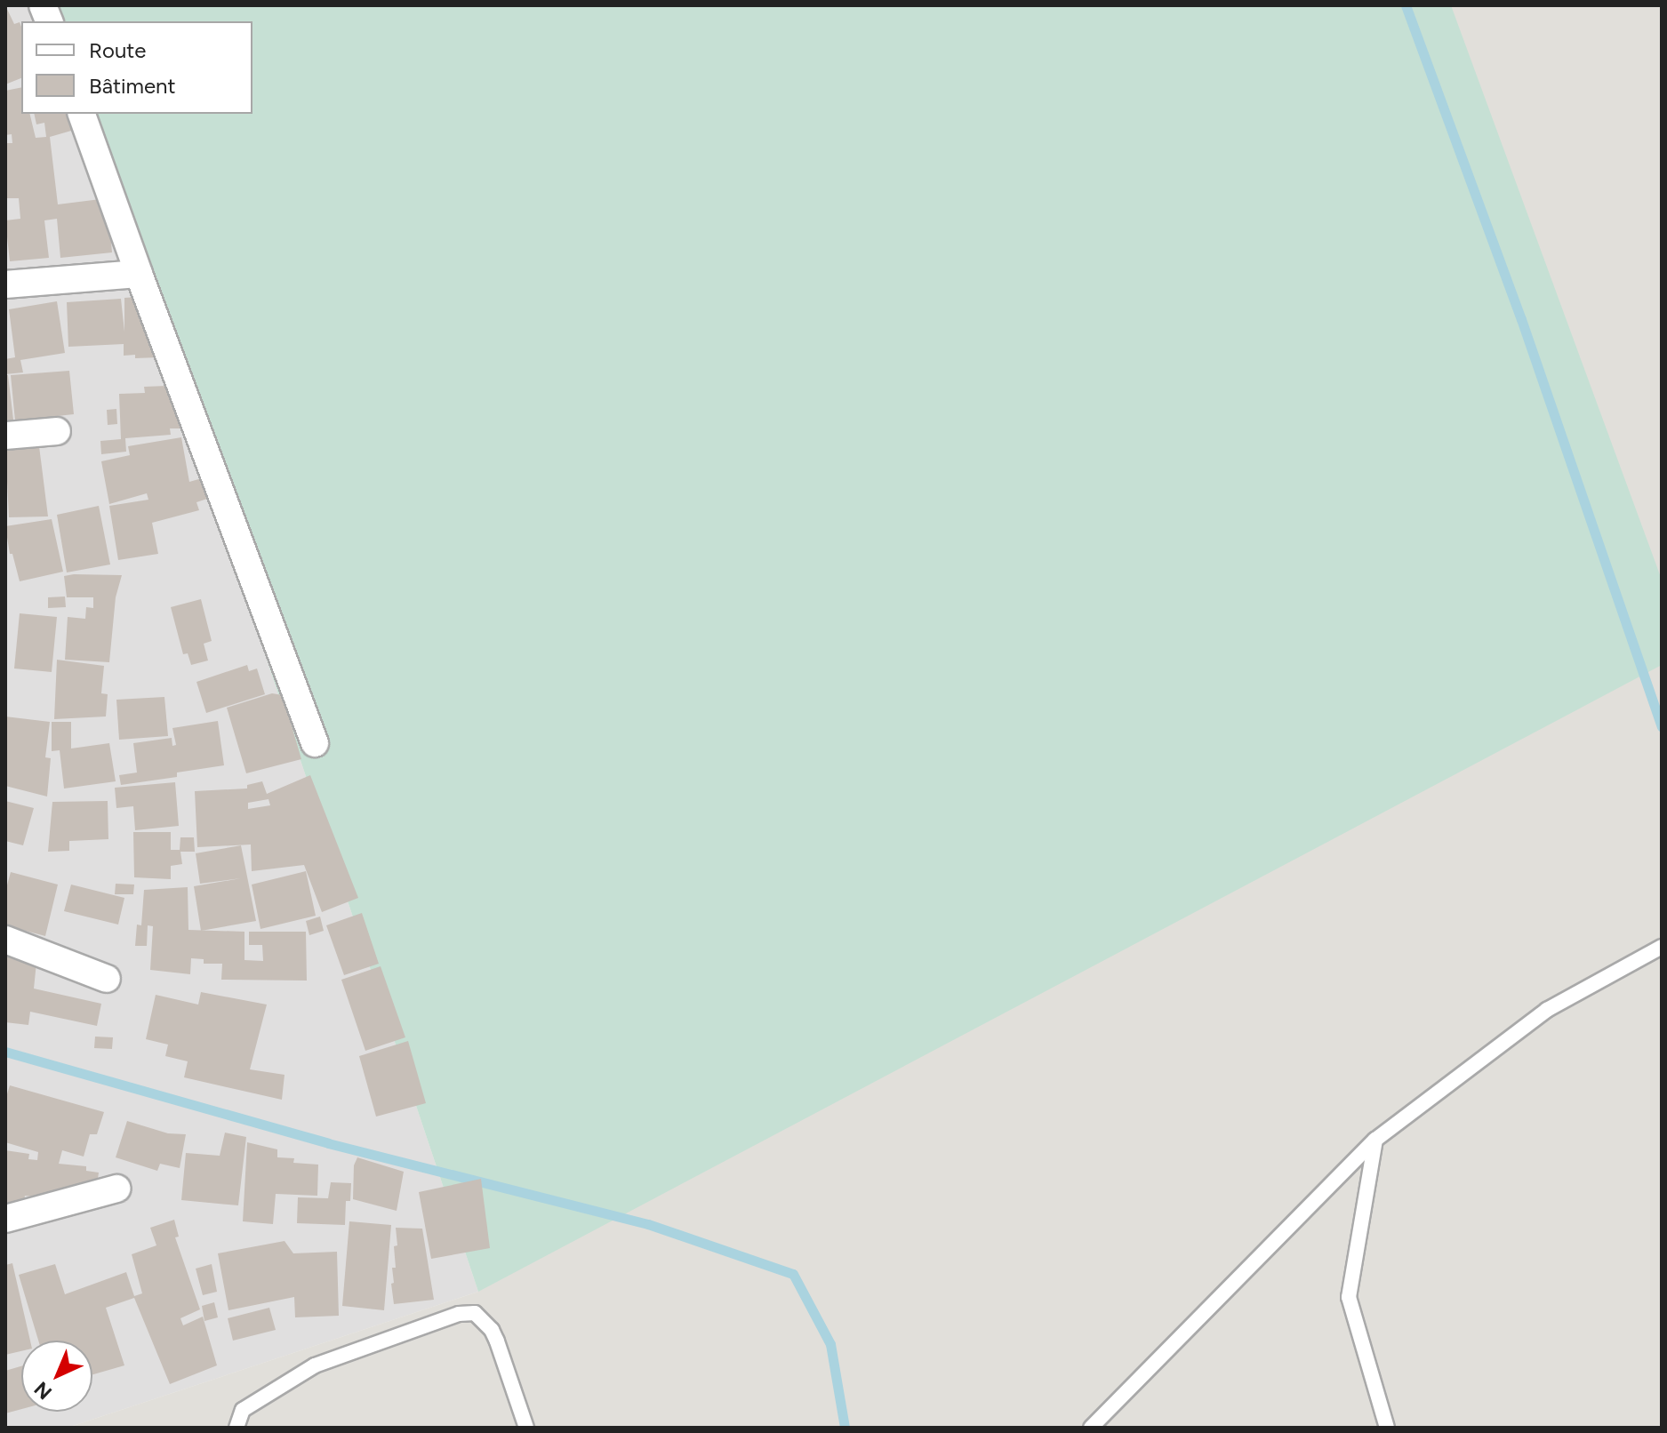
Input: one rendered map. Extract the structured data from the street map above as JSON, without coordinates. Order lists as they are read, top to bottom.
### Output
{
  "legend": ["Route", "Bâtiment"],
  "north": "bottom left"
}
